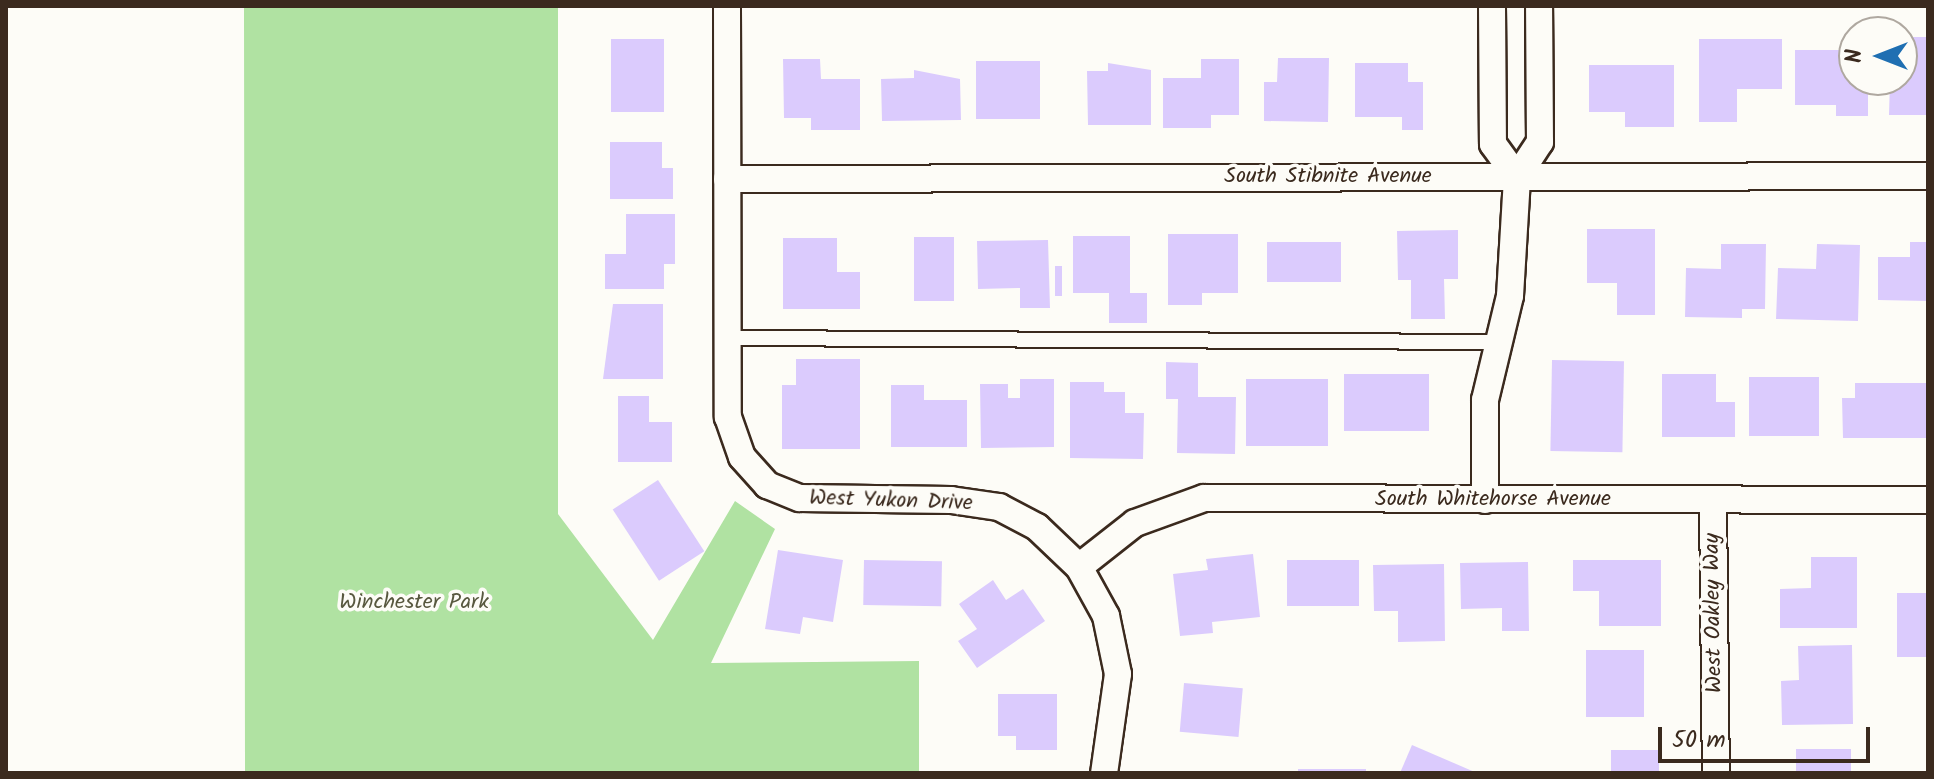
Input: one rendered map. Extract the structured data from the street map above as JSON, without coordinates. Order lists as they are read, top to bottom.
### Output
{
  "streets": {
    "street": [
      "South Stibnite Avenue",
      "South Whitehorse Avenue",
      "West Yukon Drive",
      "West Oakley Way"
    ]
  },
  "crossings": [
    ["South Stibnite Avenue", "West Yukon Drive"],
    ["South Whitehorse Avenue", "West Yukon Drive"],
    ["South Whitehorse Avenue", "West Oakley Way"]
  ],
  "parks": ["Winchester Park"],
  "scale_bar": "50 m",
  "north": "left"
}
